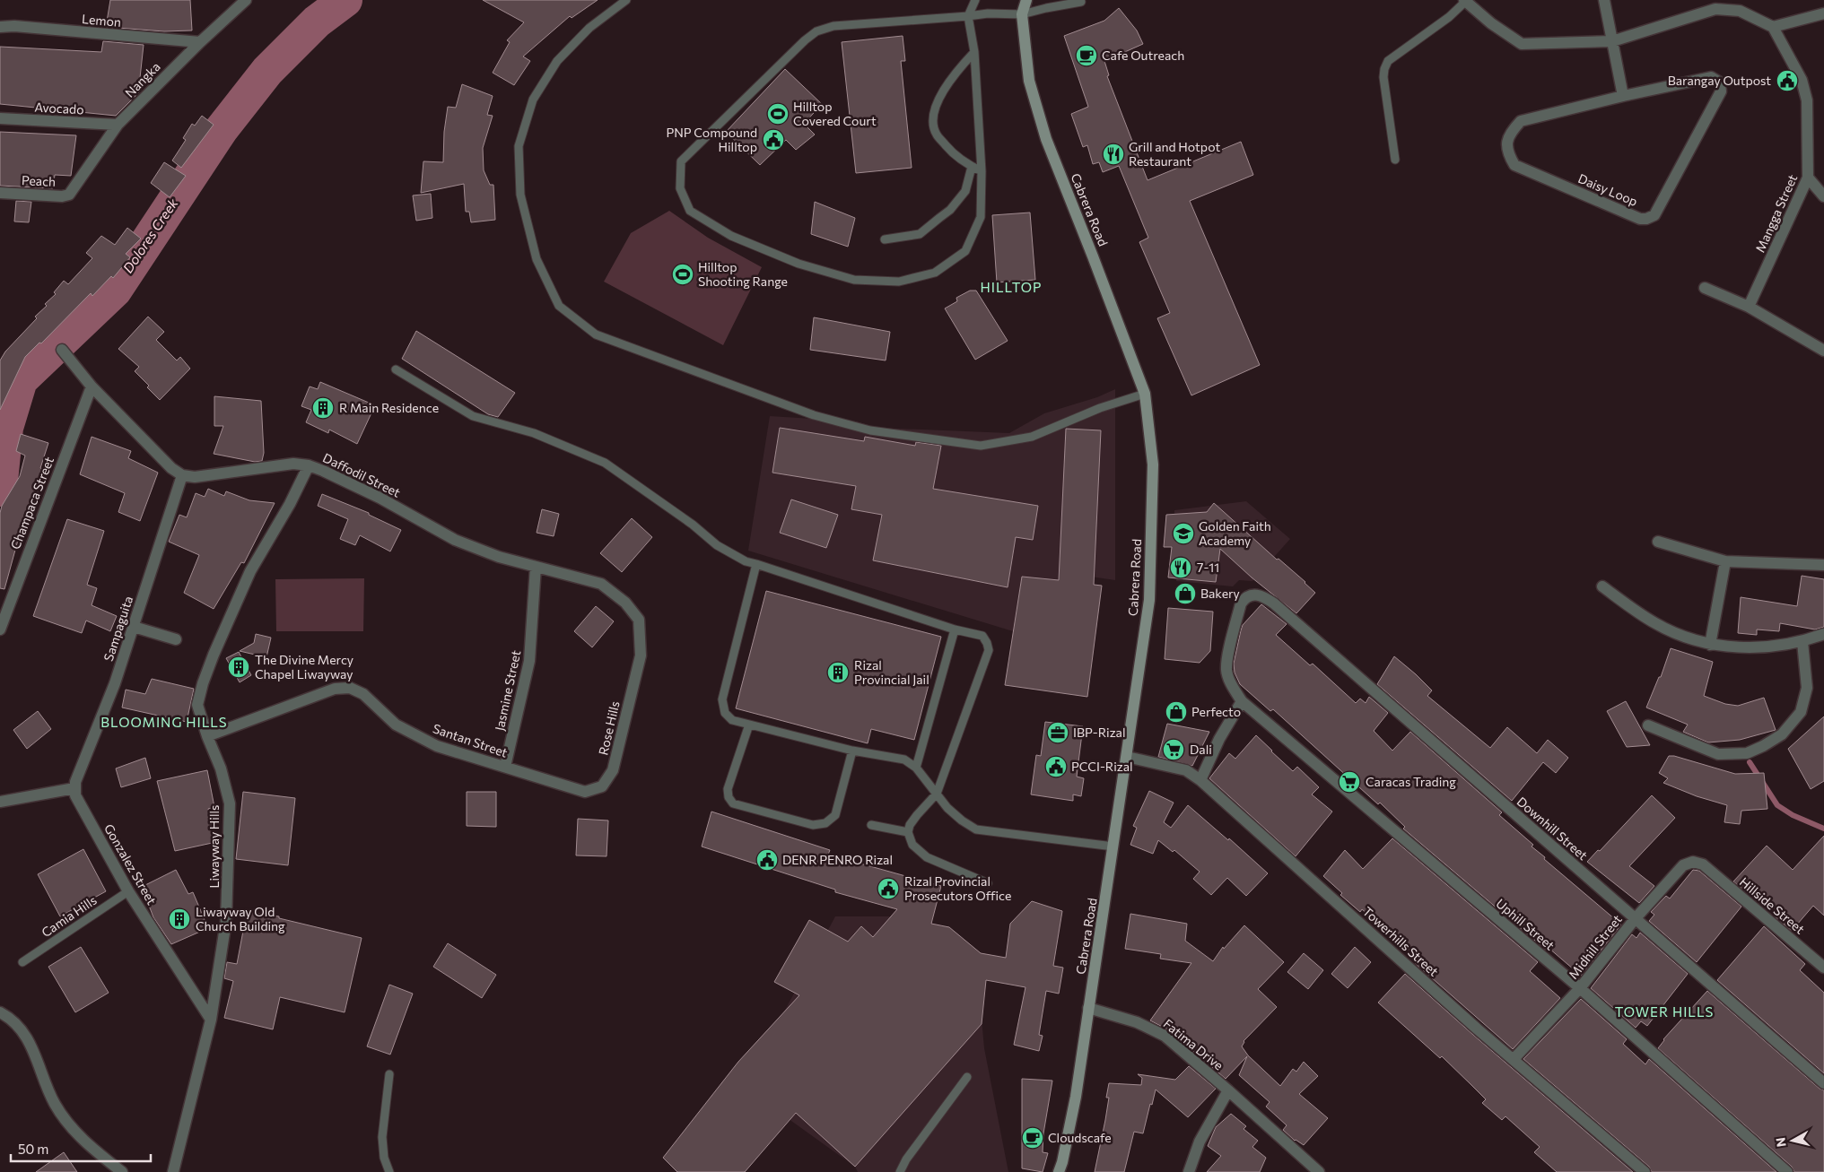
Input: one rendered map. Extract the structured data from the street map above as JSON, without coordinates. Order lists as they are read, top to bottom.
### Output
{
  "streets": {
    "main road": ["Cabrera Road"],
    "street": [
      "Lemon",
      "Nangka",
      "Avocado",
      "Peach",
      "Daisy Loop",
      "Mangga Street",
      "Daffodil Street",
      "Champaca Street",
      "Sampaguita",
      "Jasmine Street",
      "Rose Hills",
      "Santan Street",
      "Downhill Street",
      "Liwayway Hills",
      "Gonzalez Street",
      "Hillside Street",
      "Uphill Street",
      "Towerhills Street",
      "Midhill Street",
      "Fatima Drive"
    ],
    "lane": ["Camia Hills"]
  },
  "crossings": [
    ["Lemon", "Nangka"],
    ["Nangka", "Avocado"],
    ["Nangka", "Peach"],
    ["Cabrera Road", "Towerhills Street"],
    ["Cabrera Road", "Fatima Drive"],
    ["Daffodil Street", "Sampaguita"],
    ["Daffodil Street", "Jasmine Street"],
    ["Daffodil Street", "Rose Hills"],
    ["Daffodil Street", "Liwayway Hills"],
    ["Sampaguita", "Gonzalez Street"],
    ["Jasmine Street", "Santan Street"],
    ["Rose Hills", "Santan Street"],
    ["Santan Street", "Liwayway Hills"],
    ["Downhill Street", "Uphill Street"],
    ["Downhill Street", "Midhill Street"],
    ["Liwayway Hills", "Gonzalez Street"],
    ["Gonzalez Street", "Camia Hills"],
    ["Hillside Street", "Midhill Street"],
    ["Uphill Street", "Midhill Street"],
    ["Towerhills Street", "Midhill Street"]
  ],
  "districts": ["HILLTOP", "BLOOMING HILLS", "TOWER HILLS"],
  "water": ["Dolores Creek"],
  "places": {
    "cafe": ["Cafe Outreach", "Cloudscafe"],
    "public building": [
      "Barangay Outpost",
      "PNP Compound Hilltop",
      "PCCI-Rizal",
      "DENR PENRO Rizal",
      "Rizal Provincial Prosecutors Office"
    ],
    "sports": ["Hilltop Covered Court", "Hilltop Shooting Range"],
    "restaurant": ["Grill and Hotpot Restaurant", "7-11"],
    "building": [
      "R Main Residence",
      "The Divine Mercy Chapel Liwayway",
      "Rizal Provincial Jail",
      "Liwayway Old Church Building"
    ],
    "school or university": ["Golden Faith Academy"],
    "shop": ["Bakery", "Perfecto"],
    "office": ["IBP-Rizal"],
    "supermarket": ["Dali", "Caracas Trading"]
  },
  "scale_bar": "50 m",
  "north": "left"
}
